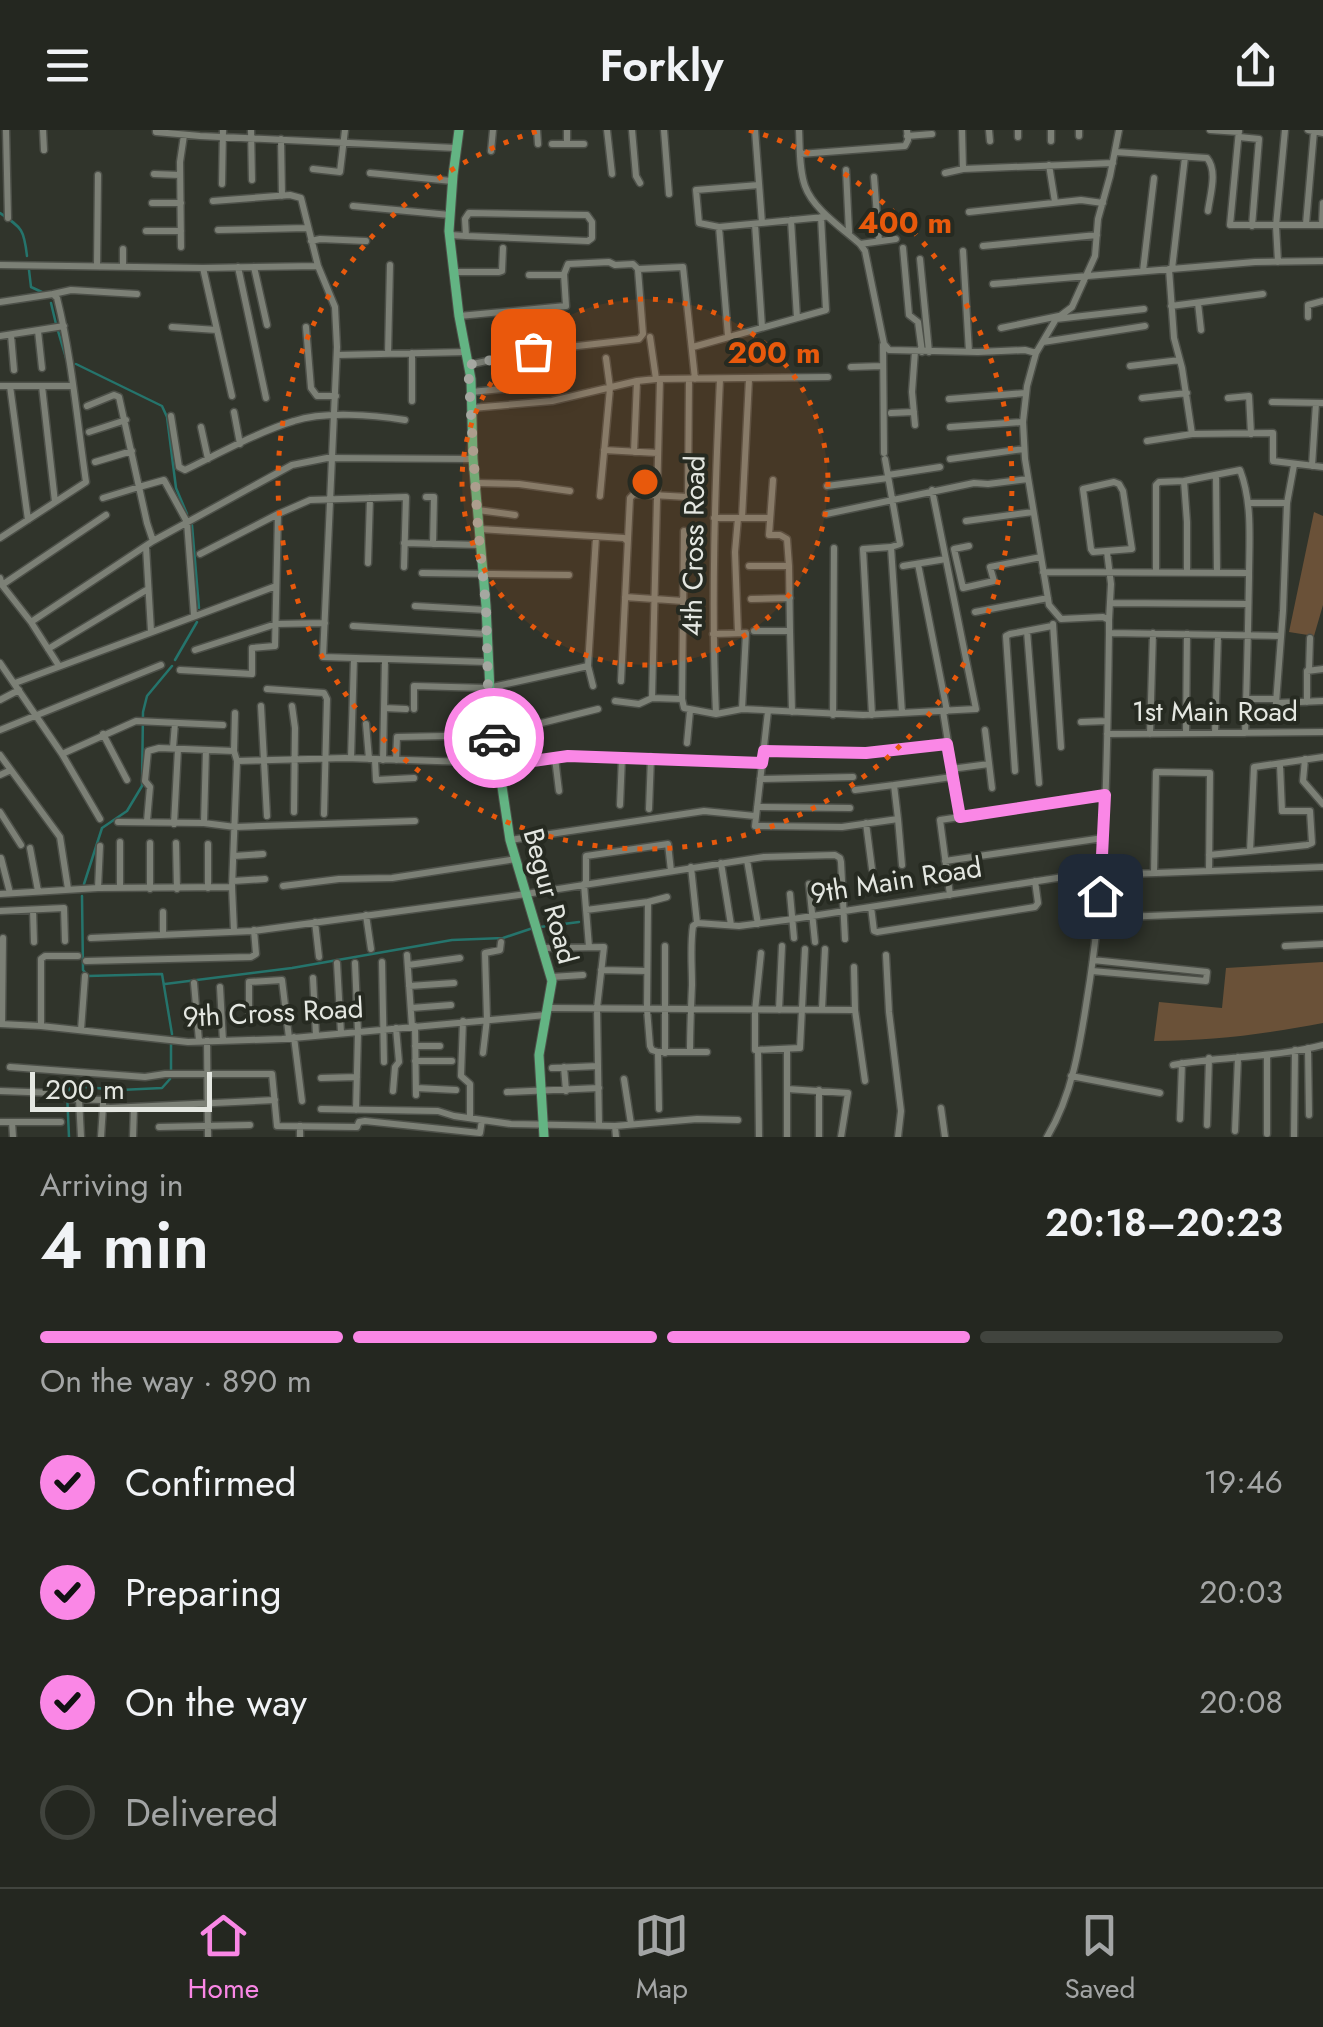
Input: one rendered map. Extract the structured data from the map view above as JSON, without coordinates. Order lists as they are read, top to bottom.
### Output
{
  "streets": {
    "main road": ["Begur Road"],
    "street": [
      "4th Cross Road",
      "1st Main Road",
      "9th Main Road",
      "9th Cross Road"
    ]
  },
  "crossings": [
    ["Begur Road", "9th Cross Road"]
  ],
  "scale_bar": "200 m",
  "page": {
    "header": "Forkly",
    "scale": "200 m",
    "heading": ["4 min", "Arriving in", "20:18–20:23"],
    "bar": "On the way · 890 m",
    "list": [
      ["Confirmed", "19:46"],
      ["Preparing", "20:03"],
      ["On the way", "20:08"],
      "Delivered"
    ],
    "tabs": ["Home", "Map", "Saved"]
  },
  "rings": ["400 m", "200 m"]
}
